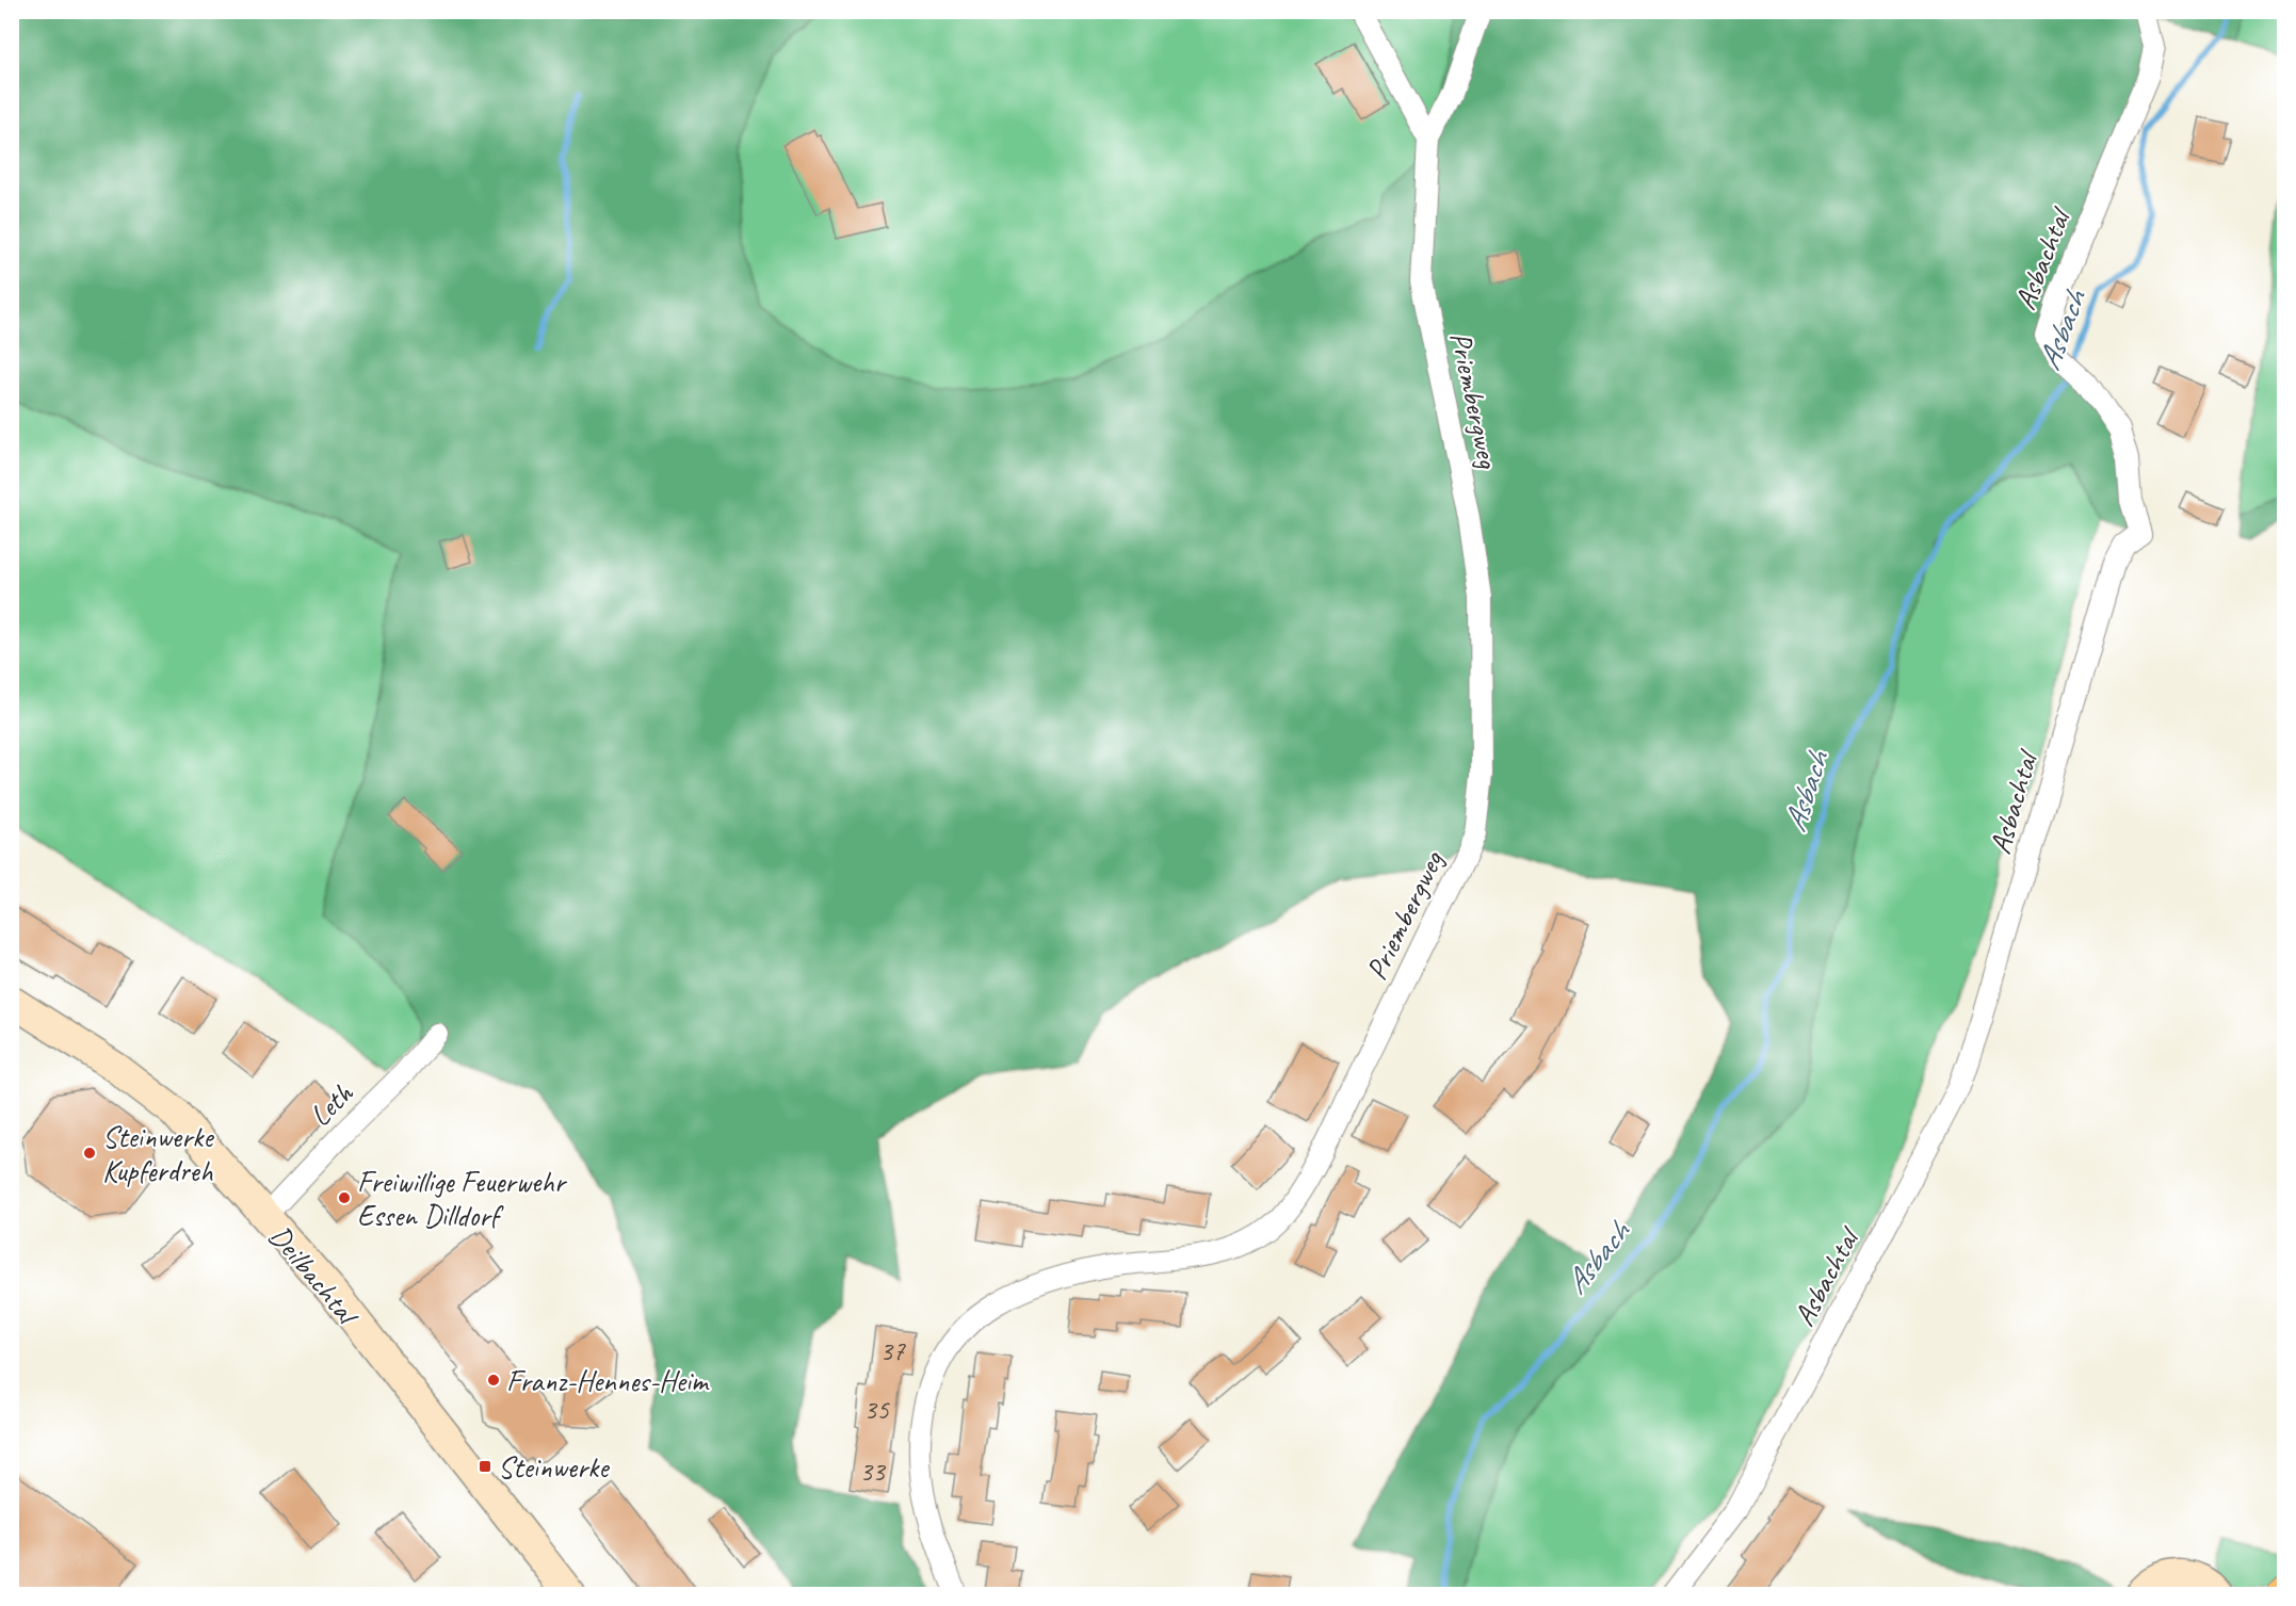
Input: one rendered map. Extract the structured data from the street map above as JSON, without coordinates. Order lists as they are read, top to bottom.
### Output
{
  "streets": {
    "street": [
      "Asbachtal",
      "Priembergweg",
      "Leth",
      "Deilbachtal"
    ]
  },
  "crossings": [
    ["Leth", "Deilbachtal"]
  ],
  "water": ["Asbach"],
  "places": {
    "other": ["Steinwerke Kupferdreh", "Freiwillige Feuerwehr Essen Dilldorf", "Franz-Hennes-Heim"],
    "transit": ["Steinwerke"]
  },
  "house_numbers": ["37", "35", "33"]
}
